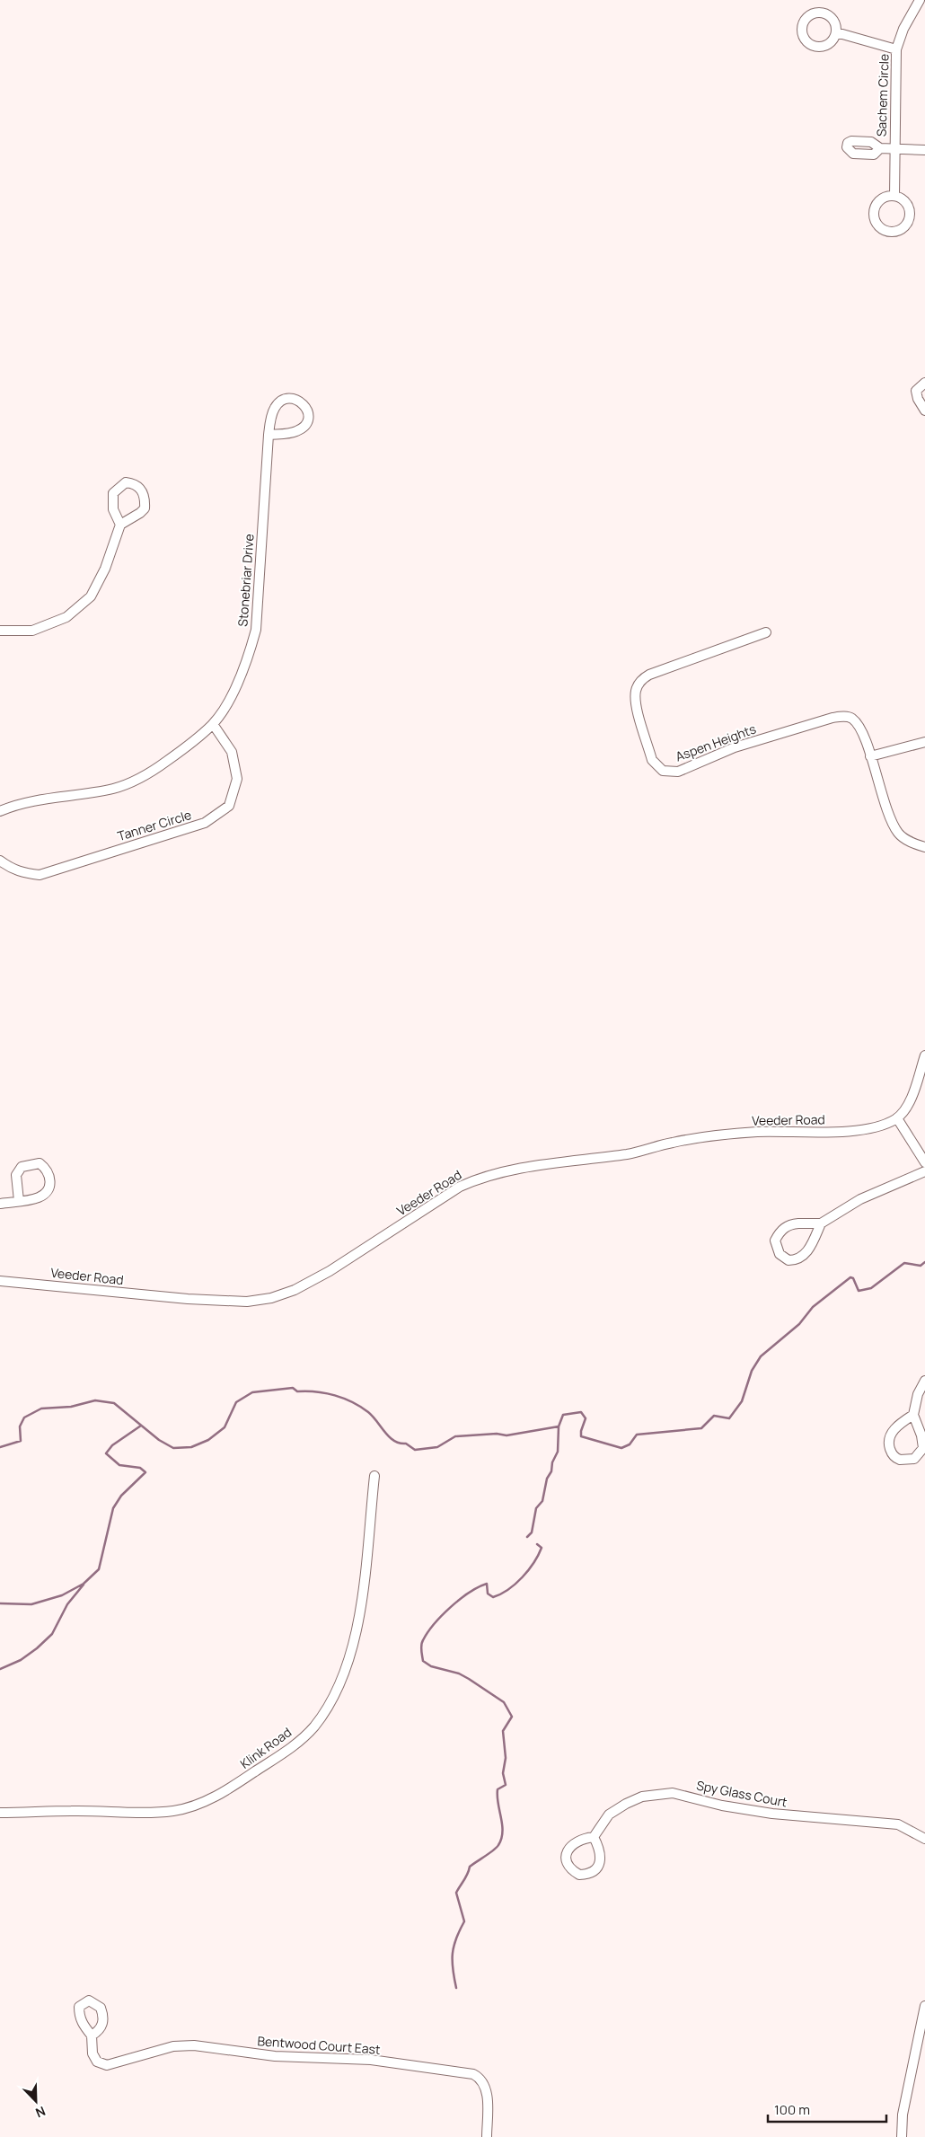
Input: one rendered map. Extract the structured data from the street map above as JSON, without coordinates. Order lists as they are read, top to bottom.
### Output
{
  "streets": {
    "street": [
      "Sachem Circle",
      "Stonebriar Drive",
      "Aspen Heights",
      "Tanner Circle",
      "Veeder Road",
      "Klink Road",
      "Spy Glass Court",
      "Bentwood Court East"
    ]
  },
  "crossings": [
    ["Stonebriar Drive", "Tanner Circle"]
  ],
  "scale_bar": "100 m",
  "north": "bottom right"
}
